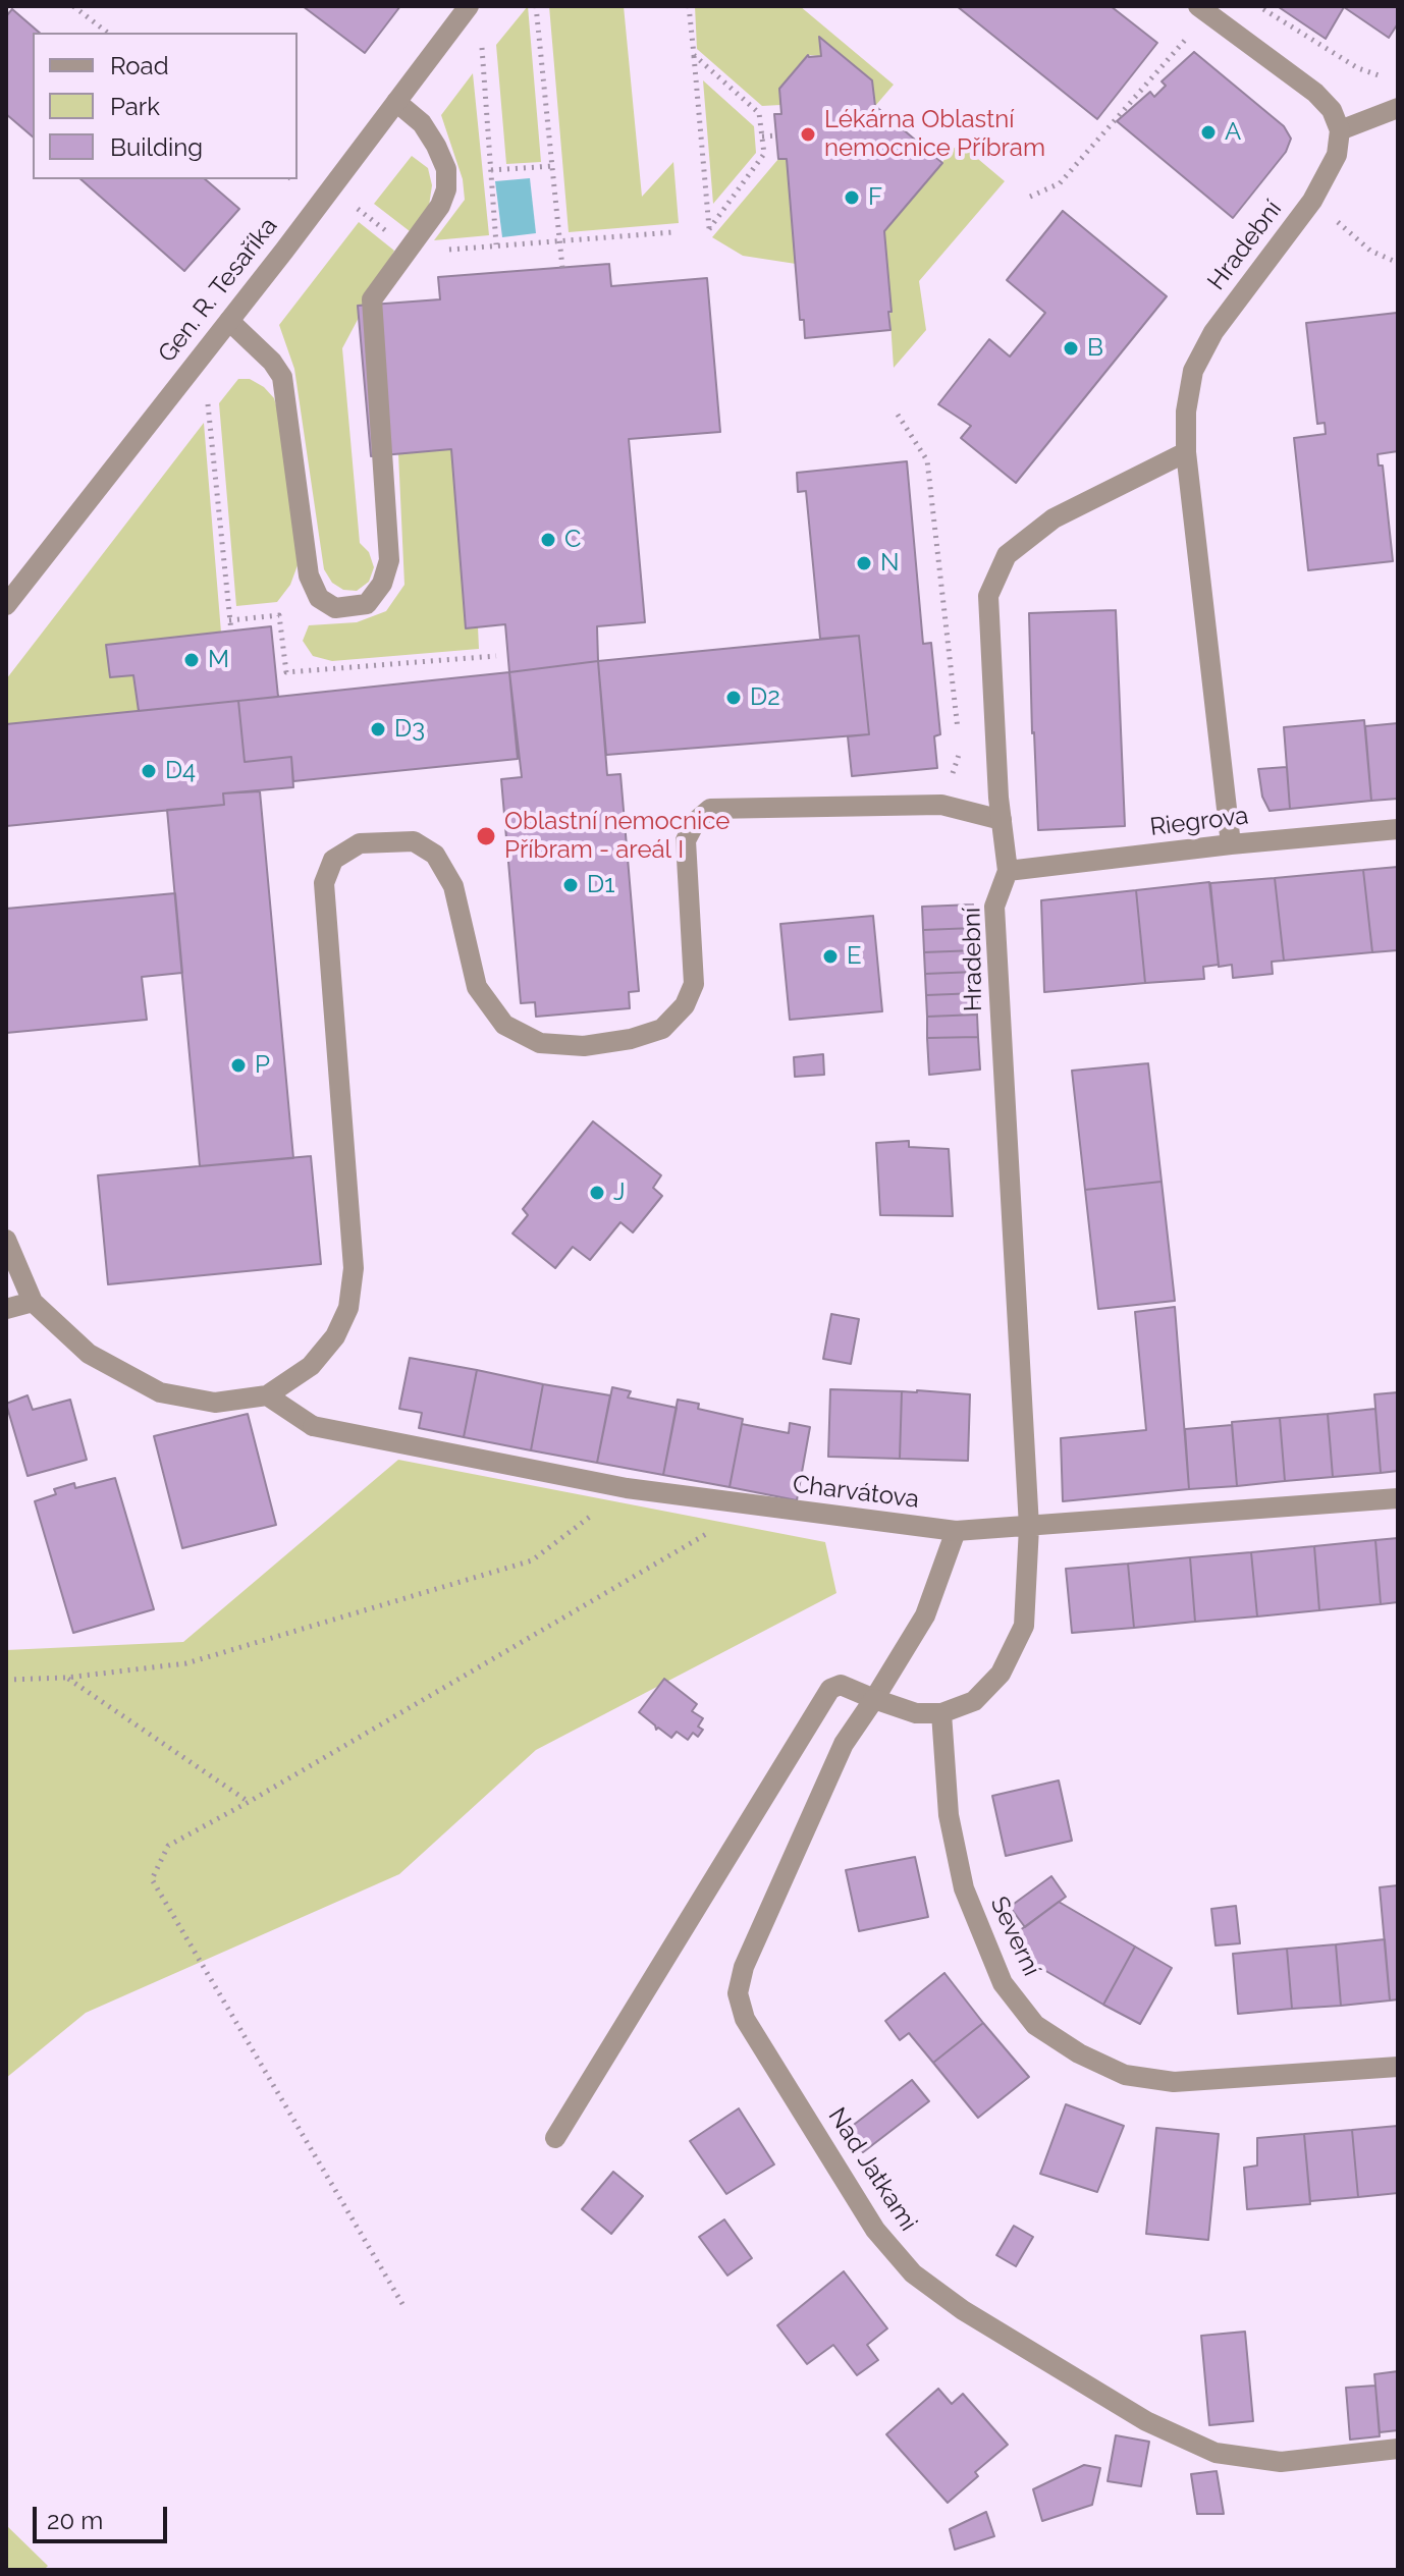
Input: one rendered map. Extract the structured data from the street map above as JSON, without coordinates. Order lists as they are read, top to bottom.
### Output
{
  "streets": {
    "street": [
      "Hradební",
      "Gen. R. Tesaříka",
      "Riegrova",
      "Charvátova",
      "Severní",
      "Nad Jatkami"
    ]
  },
  "crossings": [
    ["Hradební", "Riegrova"],
    ["Hradební", "Charvátova"],
    ["Charvátova", "Nad Jatkami"]
  ],
  "places": [
    "A",
    "Lékárna Oblastní nemocnice Příbram",
    "F",
    "B",
    "C",
    "N",
    "M",
    "D2",
    "D3",
    "D4",
    "Oblastní nemocnice Příbram - areál I",
    "D1",
    "E",
    "P",
    "J"
  ],
  "legend": ["Road", "Park", "Building"],
  "scale_bar": "20 m"
}
